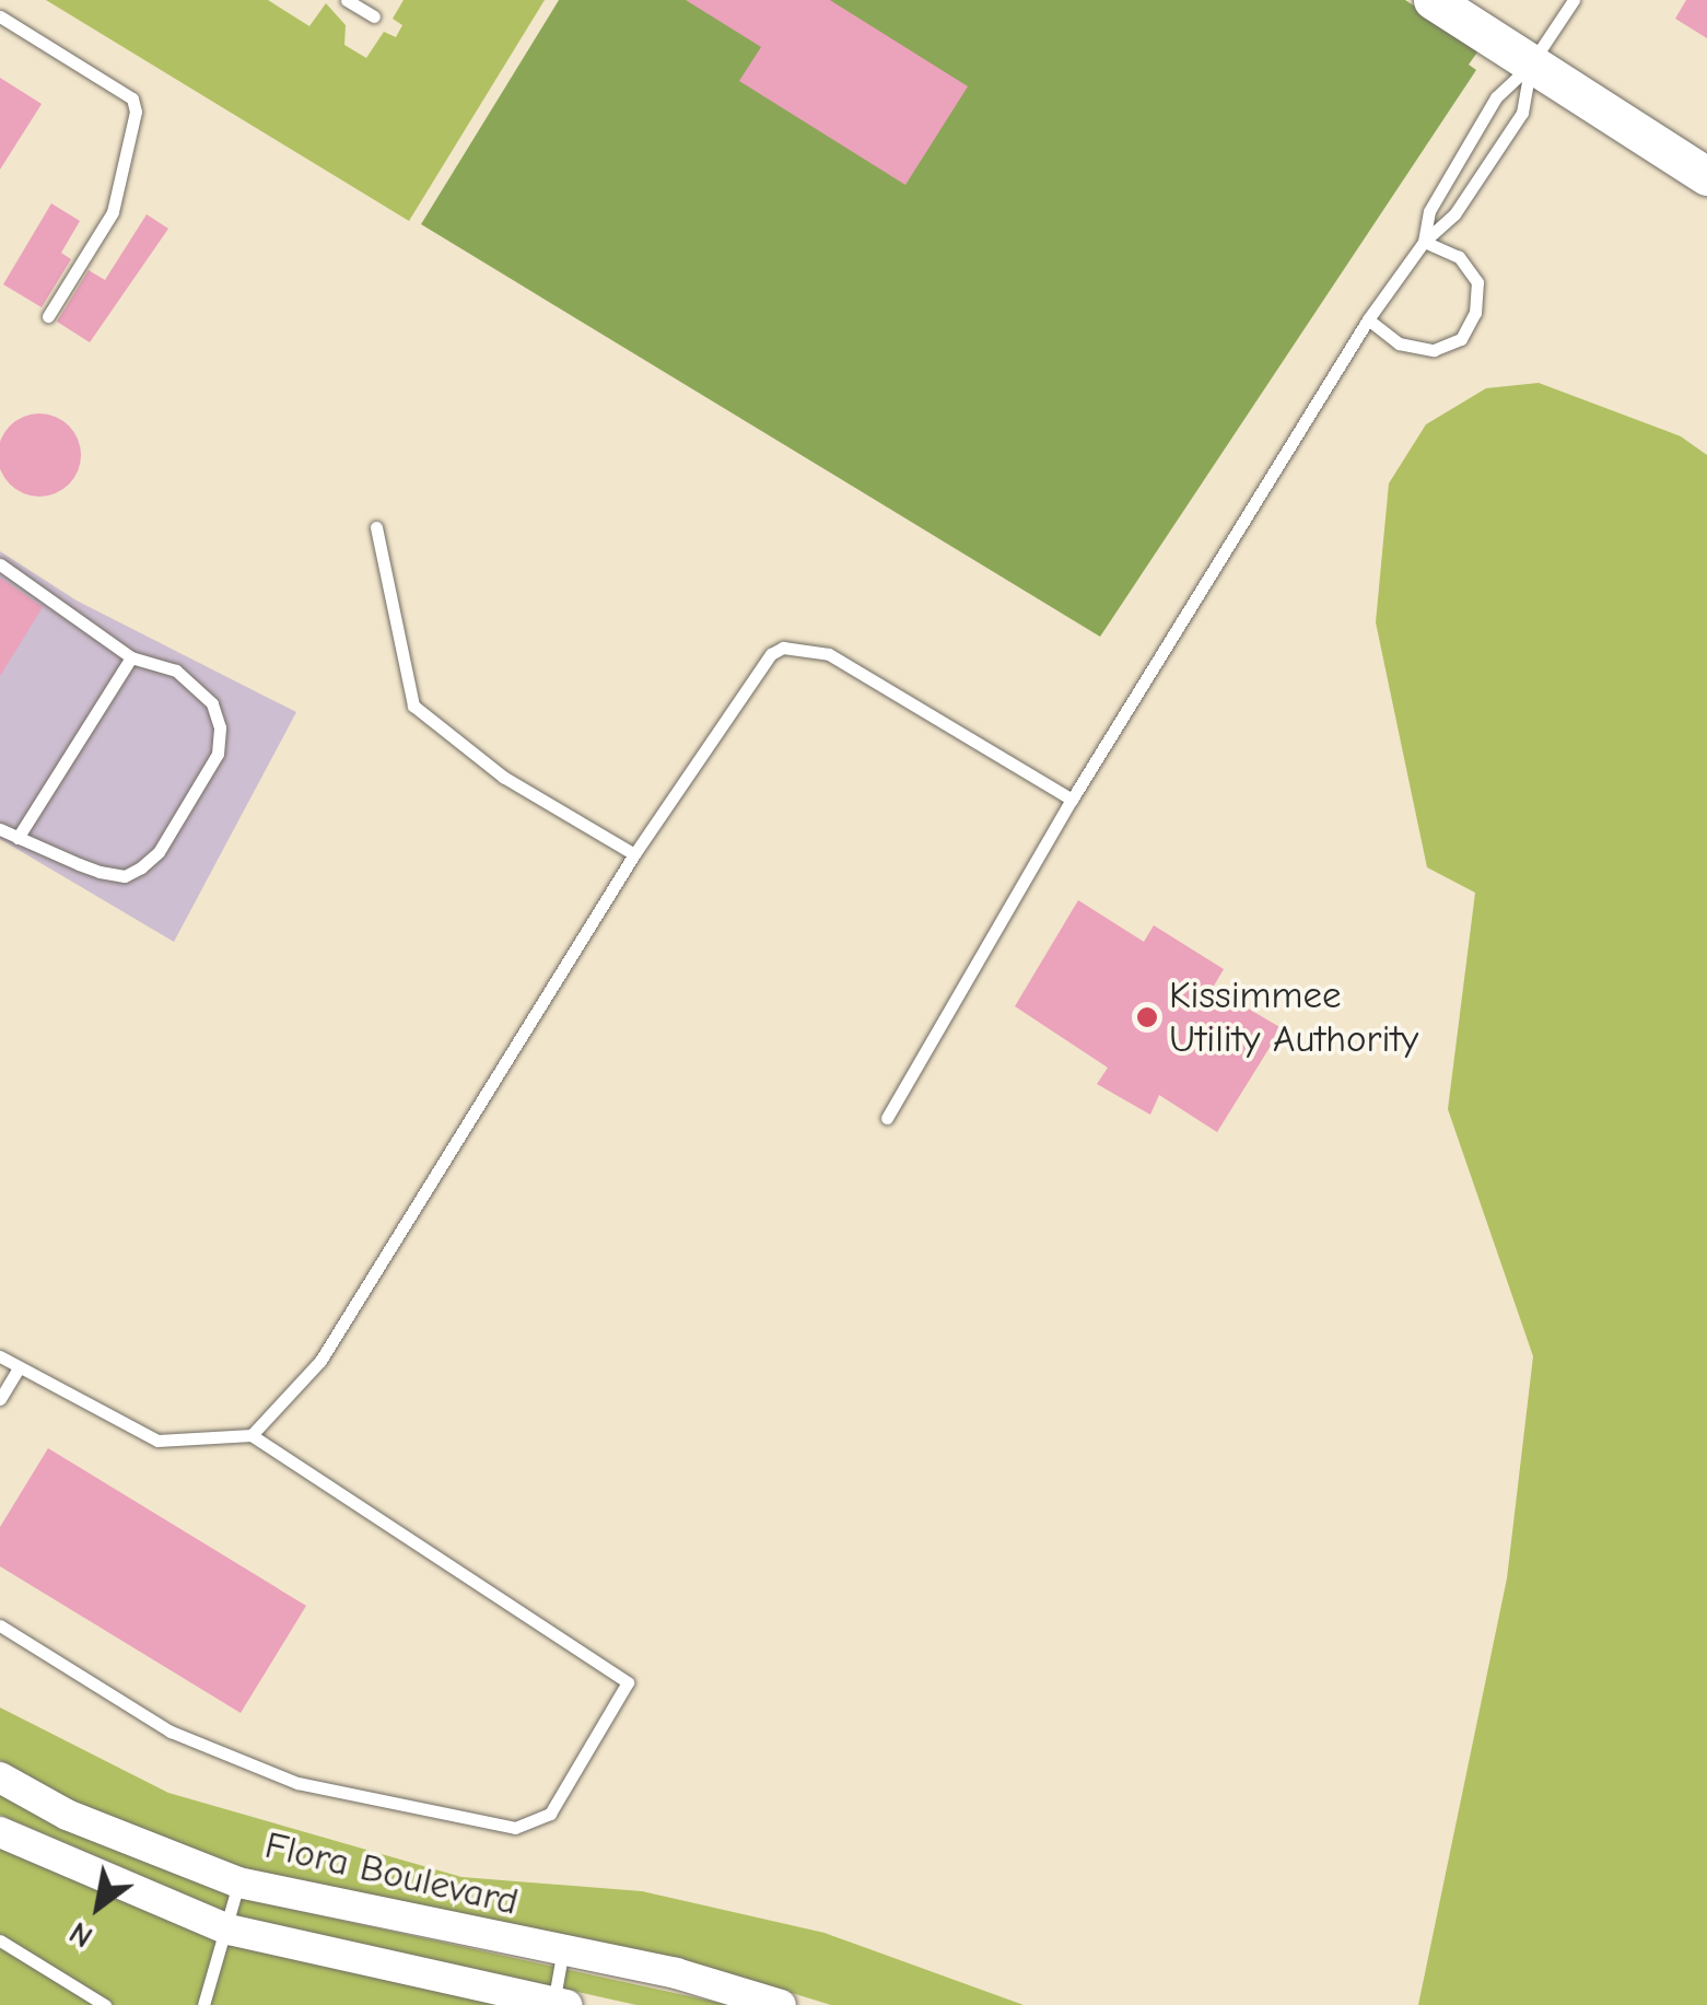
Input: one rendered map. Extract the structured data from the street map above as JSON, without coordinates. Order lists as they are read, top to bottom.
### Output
{
  "streets": {
    "street": ["Flora Boulevard"]
  },
  "places": ["Kissimmee Utility Authority"],
  "north": "bottom left"
}
